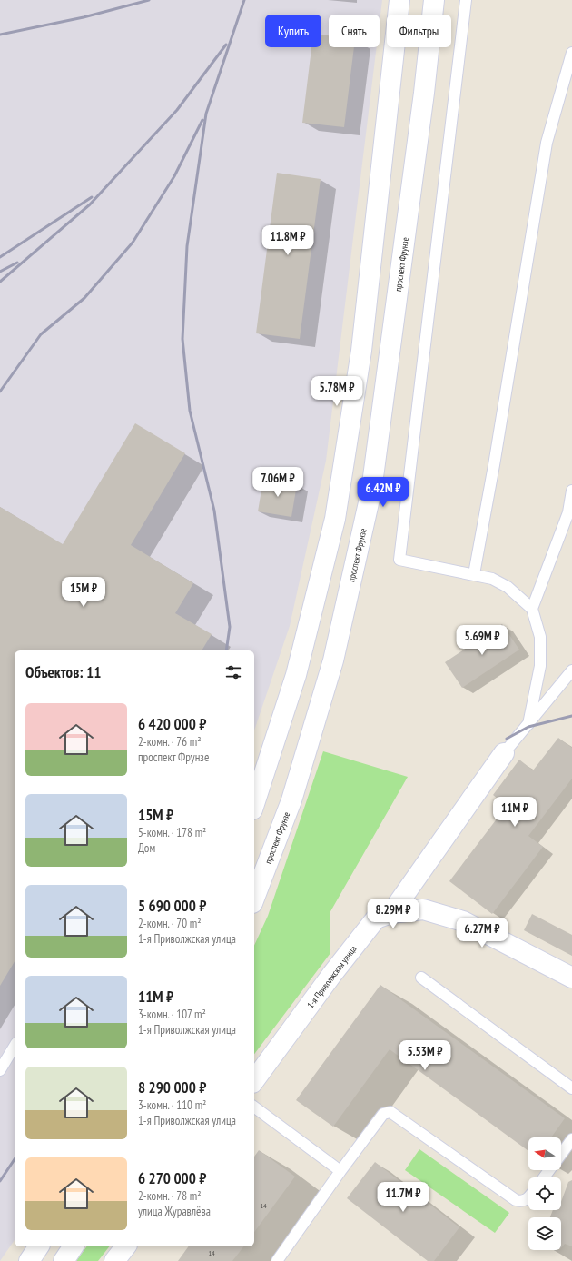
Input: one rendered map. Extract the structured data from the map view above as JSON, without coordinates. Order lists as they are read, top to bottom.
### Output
{
  "streets": {
    "main road": ["проспект Фрунзе", "1-я Приволжская улица"]
  },
  "house_numbers": ["14", "14"],
  "north": "left",
  "page": {
    "chip": ["Купить", "Снять", "Фильтры"],
    "price": [
      "11.8M ₽",
      "5.78M ₽",
      "7.06M ₽",
      "6.42M ₽",
      "15M ₽",
      "5.69M ₽",
      "11M ₽",
      "8.29M ₽",
      "6.27M ₽",
      "5.53M ₽",
      "11.7M ₽"
    ],
    "heading": "Объектов: 11",
    "list": [
      {
        "name": "6 420 000 ₽",
        "note": "2-комн. · 76 m² · проспект Фрунзе"
      },
      {
        "name": "15M ₽",
        "note": "5-комн. · 178 m² · Дом"
      },
      {
        "name": "5 690 000 ₽",
        "note": "2-комн. · 70 m² · 1-я Приволжская улица"
      },
      {
        "name": "11M ₽",
        "note": "3-комн. · 107 m² · 1-я Приволжская улица"
      },
      {
        "name": "8 290 000 ₽",
        "note": "3-комн. · 110 m² · 1-я Приволжская улица"
      },
      {
        "name": "6 270 000 ₽",
        "note": "2-комн. · 78 m² · улица Журавлёва"
      }
    ]
  }
}
